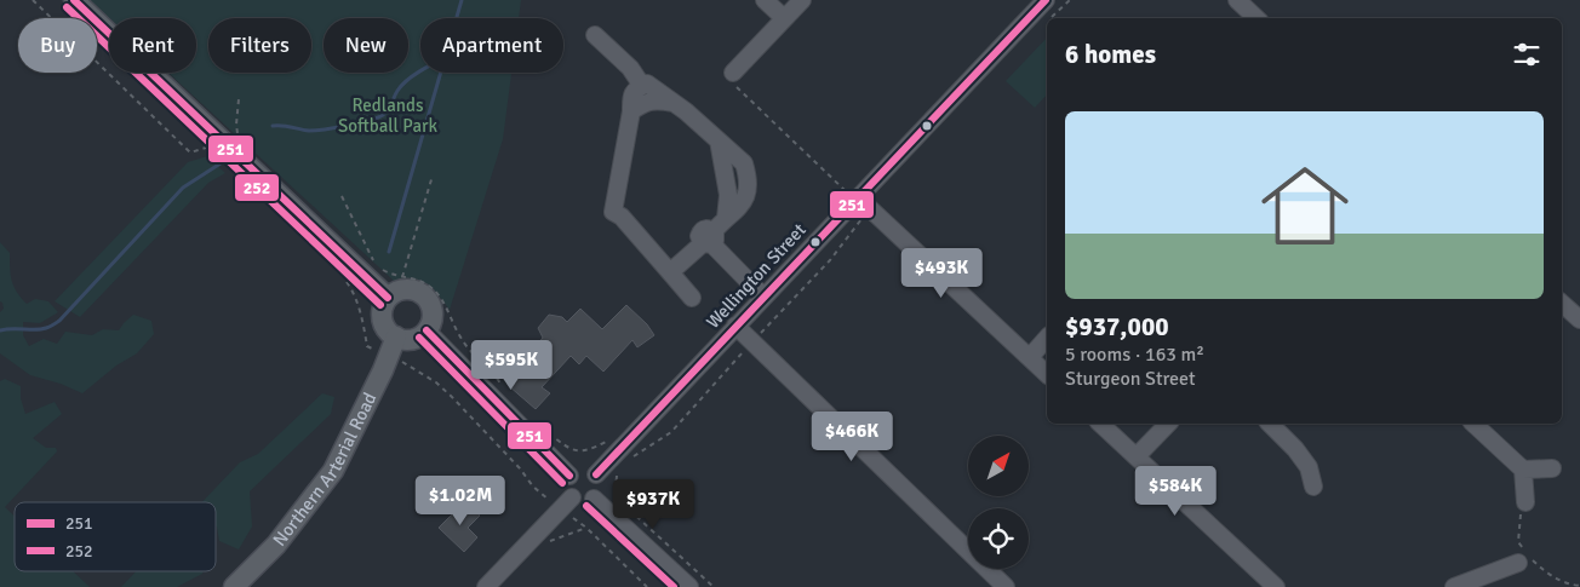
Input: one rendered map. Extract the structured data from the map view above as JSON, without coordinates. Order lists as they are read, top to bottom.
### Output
{
  "streets": {
    "main road": ["Northern Arterial Road"],
    "street": ["Wellington Street"]
  },
  "parks": ["Redlands Softball Park"],
  "lines": ["transit line 251", "transit line 252"],
  "legend": ["251", "252"],
  "north": "top right",
  "page": {
    "chip": [
      "Buy",
      "Rent",
      "Filters",
      "New",
      "Apartment"
    ],
    "heading": "6 homes",
    "list": [
      {
        "name": "$937,000",
        "note": "5 rooms · 163 m² · Sturgeon Street"
      }
    ],
    "price": [
      "$493K",
      "$595K",
      "$466K",
      "$584K",
      "$1.02M",
      "$937K"
    ]
  }
}
